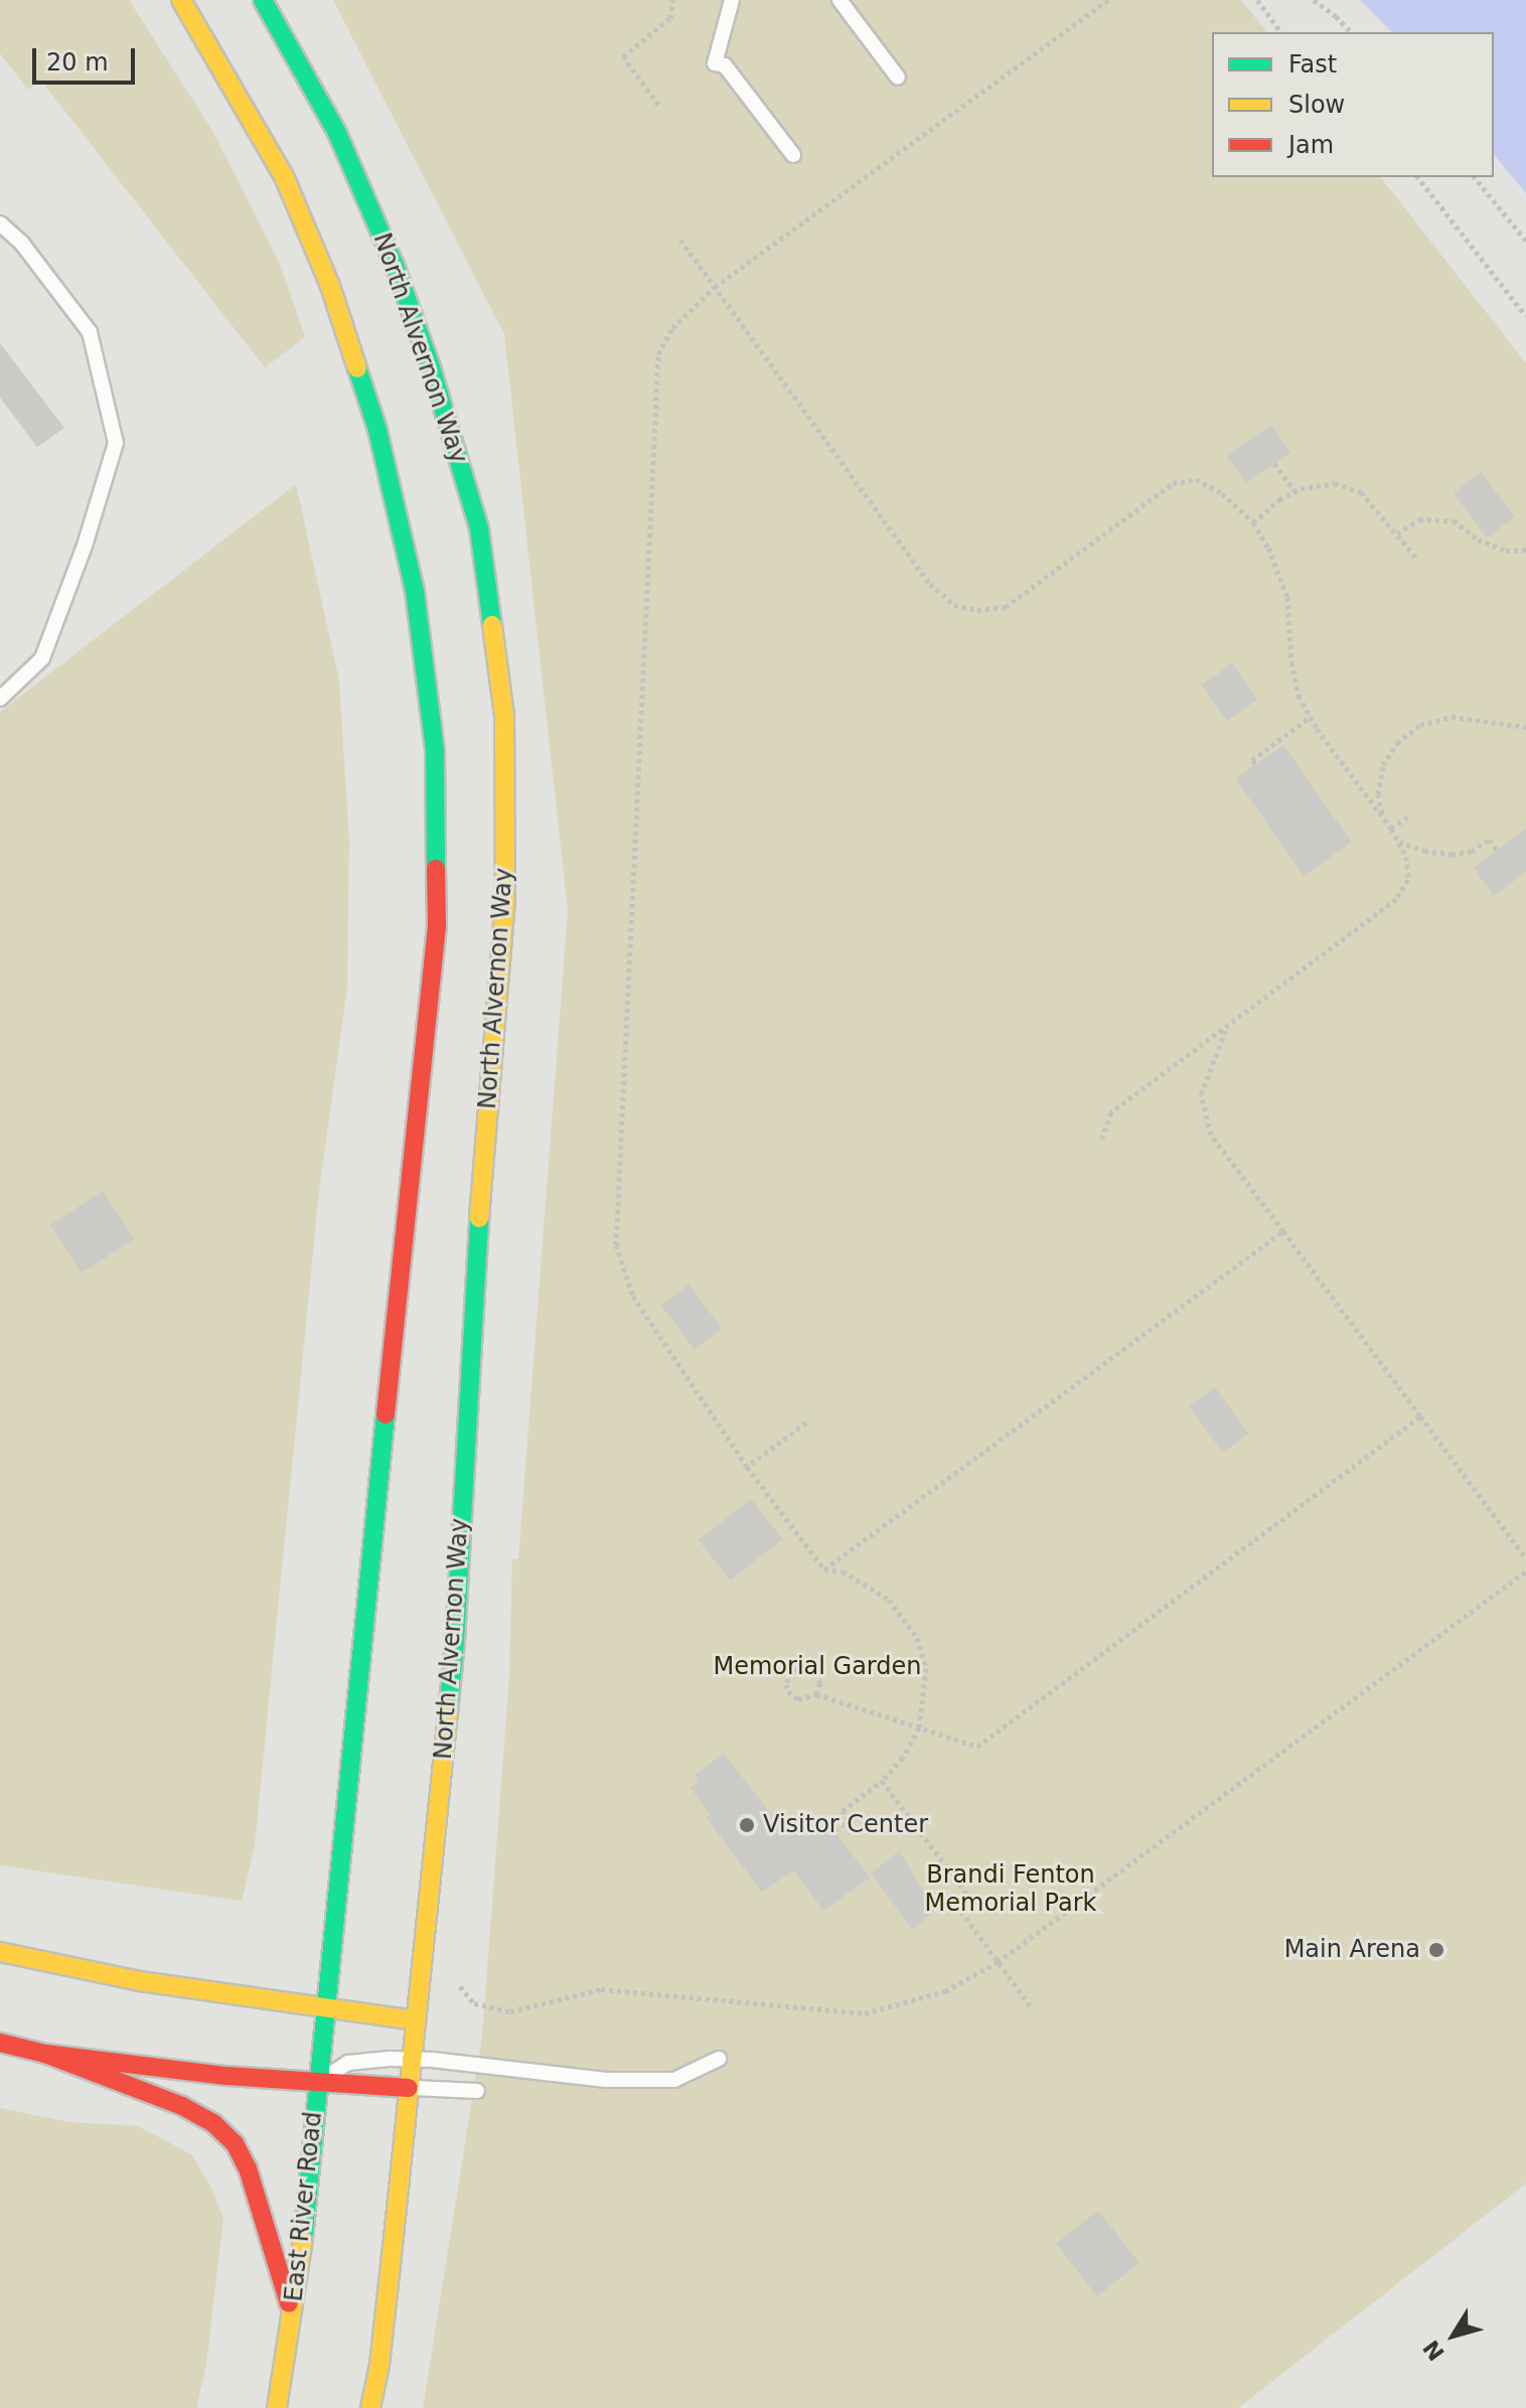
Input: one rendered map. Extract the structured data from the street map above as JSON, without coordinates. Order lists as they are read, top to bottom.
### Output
{
  "streets": {
    "main road": ["North Alvernon Way", "East River Road"]
  },
  "parks": ["Memorial Garden", "Brandi Fenton Memorial Park"],
  "places": ["Visitor Center", "Main Arena"],
  "legend": ["Fast", "Slow", "Jam"],
  "scale_bar": "20 m",
  "north": "bottom left"
}
